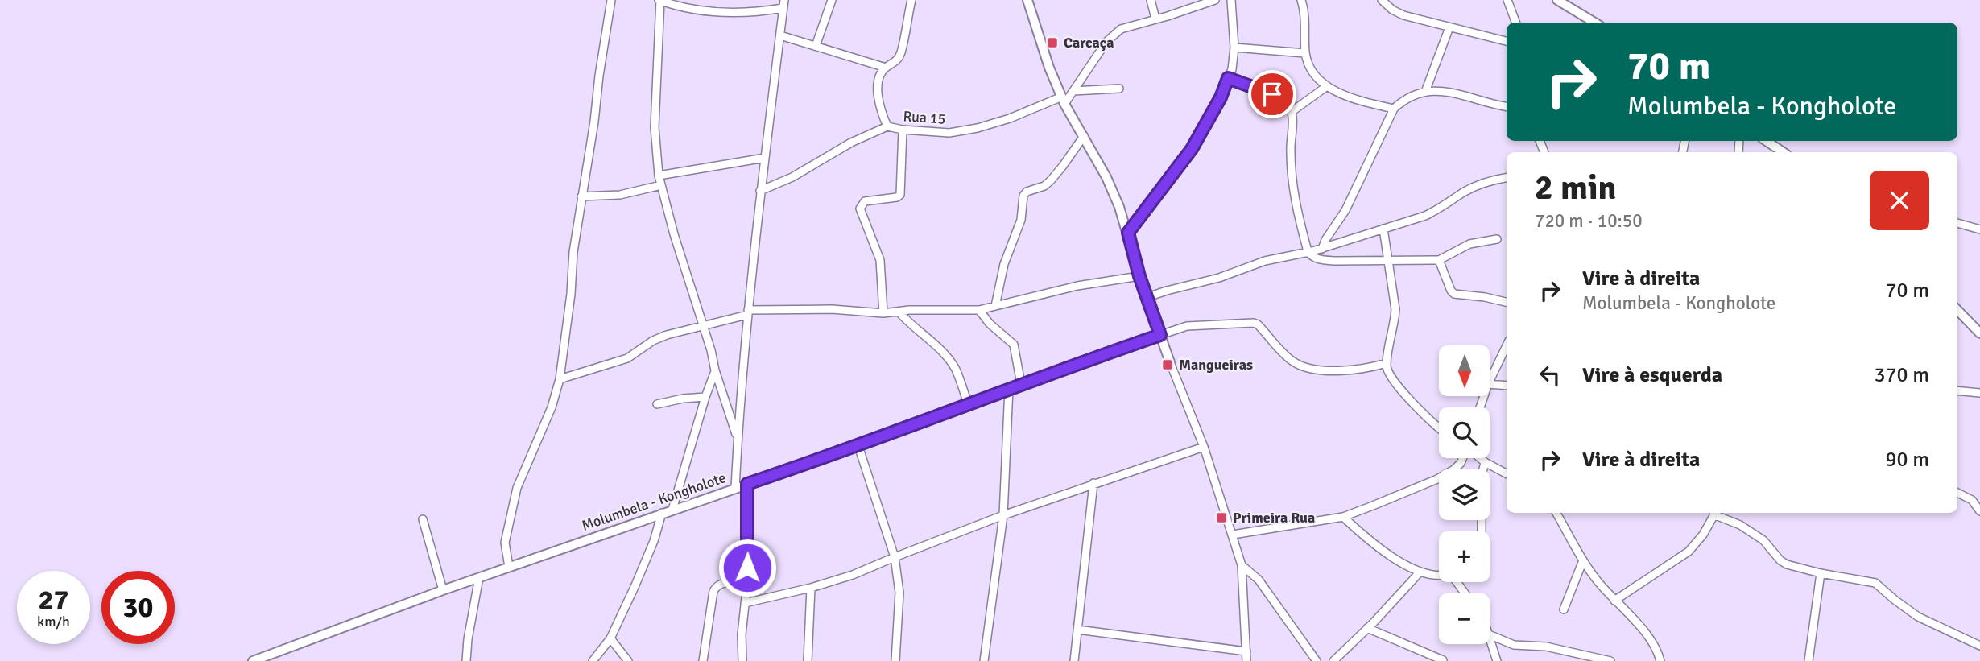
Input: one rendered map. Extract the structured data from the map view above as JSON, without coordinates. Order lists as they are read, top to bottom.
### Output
{
  "streets": {
    "street": ["Rua 15", "Molumbela - Kongholote"]
  },
  "places": {
    "transit": ["Carcaça", "Mangueiras", "Primeira Rua"]
  },
  "north": "bottom",
  "page": {
    "turn": ["70 m", "Molumbela - Kongholote"],
    "heading": ["2 min", "720 m · 10:50"],
    "list": [
      {
        "name": "Vire à direita",
        "note": "Molumbela - Kongholote",
        "value": "70 m"
      },
      {
        "name": "Vire à esquerda",
        "value": "370 m"
      },
      {
        "name": "Vire à direita",
        "value": "90 m"
      }
    ],
    "map_buttons": ["+", "−"],
    "speed": "27 km/h",
    "limit": "30"
  }
}
